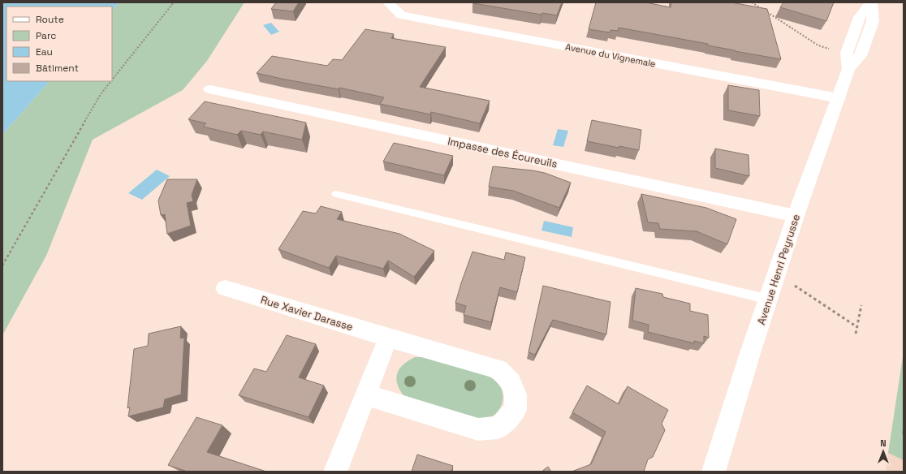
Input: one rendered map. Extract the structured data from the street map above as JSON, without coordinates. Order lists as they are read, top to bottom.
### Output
{
  "streets": {
    "street": [
      "Avenue du Vignemale",
      "Impasse des Écureuils",
      "Avenue Henri Peyrusse",
      "Rue Xavier Darasse"
    ]
  },
  "crossings": [
    ["Avenue du Vignemale", "Avenue Henri Peyrusse"],
    ["Impasse des Écureuils", "Avenue Henri Peyrusse"]
  ],
  "legend": [
    "Route",
    "Parc",
    "Eau",
    "Bâtiment"
  ],
  "north": "top"
}
